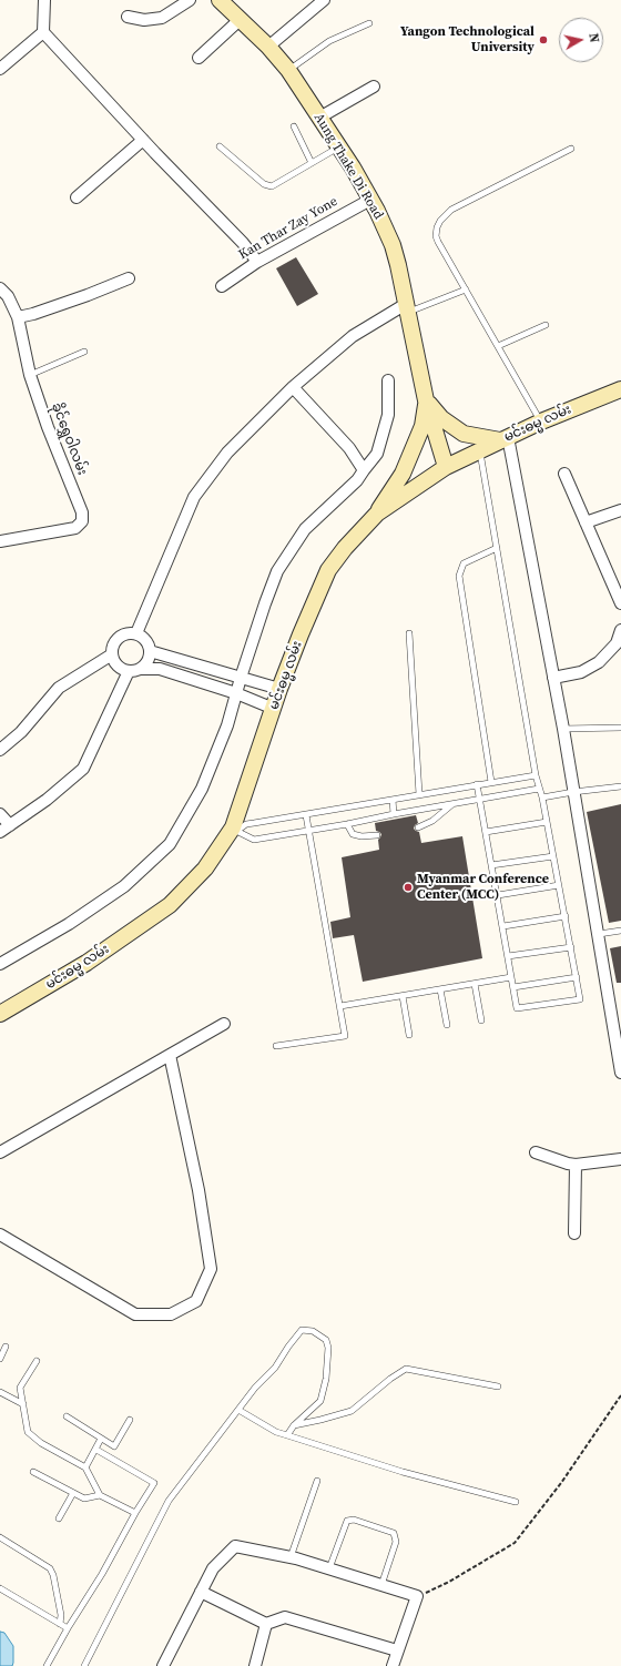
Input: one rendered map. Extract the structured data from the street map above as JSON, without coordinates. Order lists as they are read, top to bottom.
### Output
{
  "streets": {
    "main road": ["Aung Thake Di Road", "မင်းဓမ္မ လမ်း"],
    "street": ["Kan Thar Zay Yone", "ခိုင်ရွှေဝါလမ်း"]
  },
  "crossings": [
    ["Aung Thake Di Road", "Kan Thar Zay Yone"],
    ["Aung Thake Di Road", "မင်းဓမ္မ လမ်း"]
  ],
  "places": ["Yangon Technological University", "Myanmar Conference Center (MCC)"],
  "north": "right"
}
